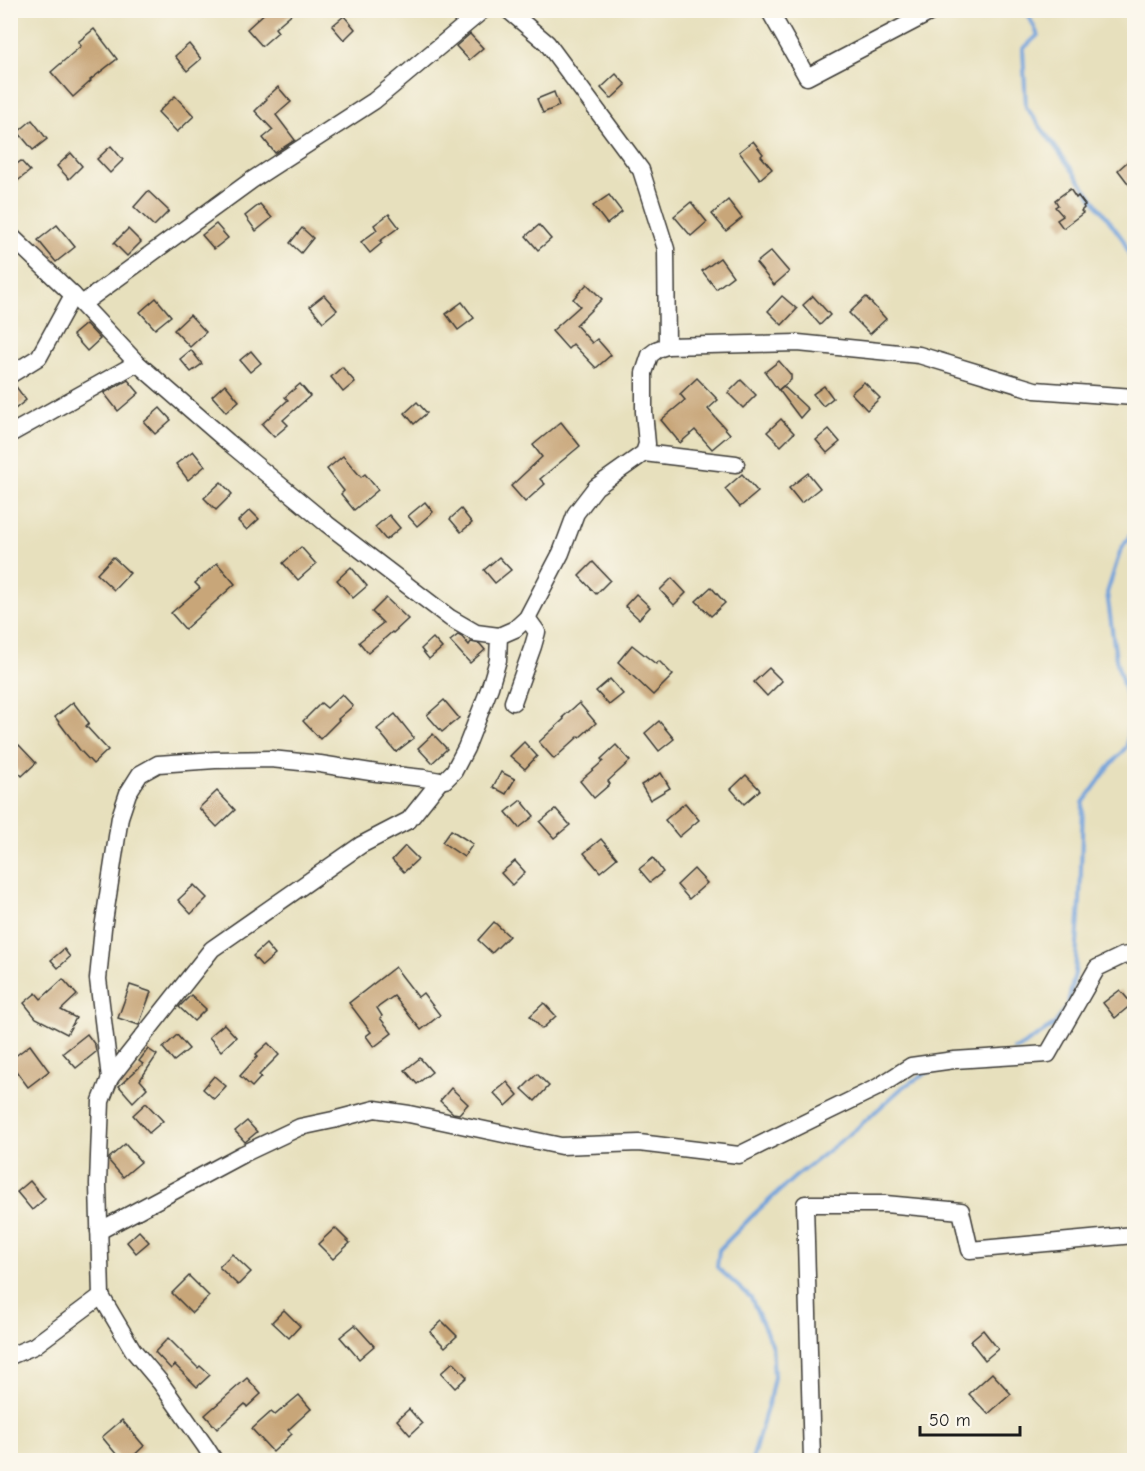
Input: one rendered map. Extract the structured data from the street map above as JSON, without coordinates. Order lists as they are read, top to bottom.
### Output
{
  "scale_bar": "50 m"
}
